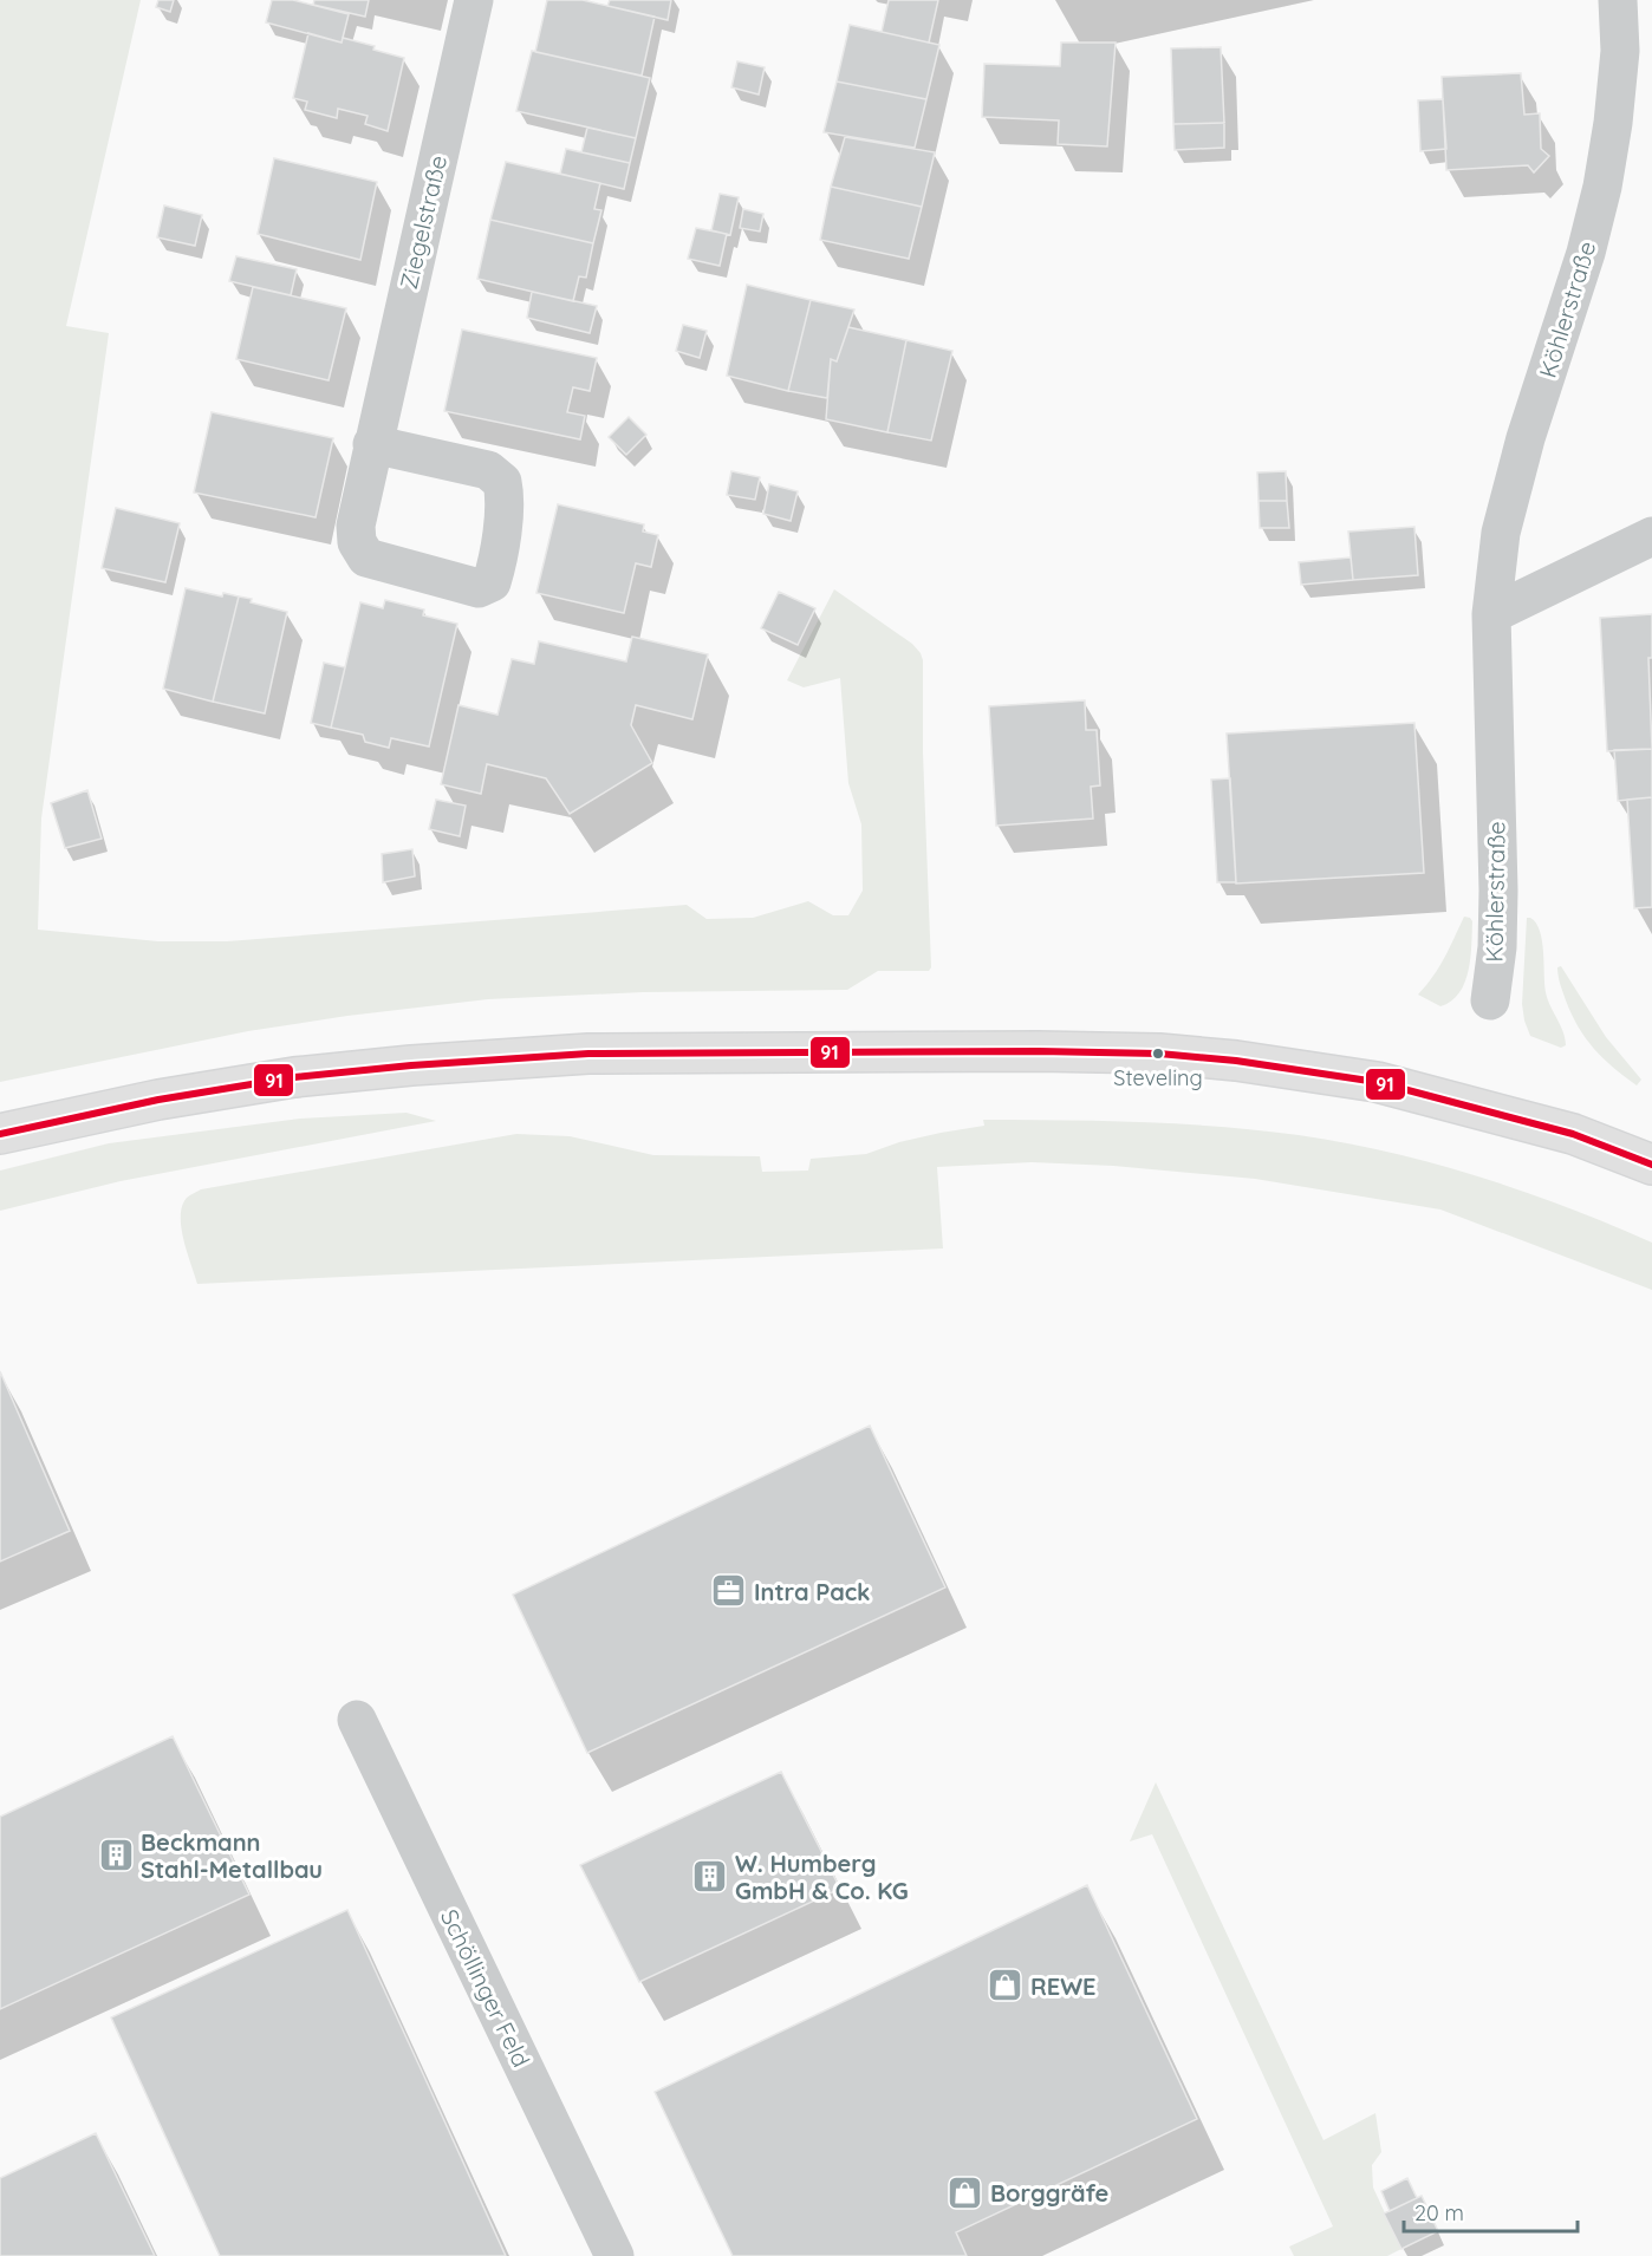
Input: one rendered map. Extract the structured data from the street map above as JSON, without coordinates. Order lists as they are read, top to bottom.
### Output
{
  "streets": {
    "street": ["Ziegelstraße", "Köhlerstraße", "Schöllinger Feld"]
  },
  "places": {
    "other": ["Steveling"],
    "office": ["Intra Pack"],
    "building": ["Beckmann Stahl-Metallbau", "W. Humberg GmbH & Co. KG"],
    "shop": ["REWE", "Borggräfe"]
  },
  "lines": ["transit line 91"],
  "scale_bar": "20 m"
}
